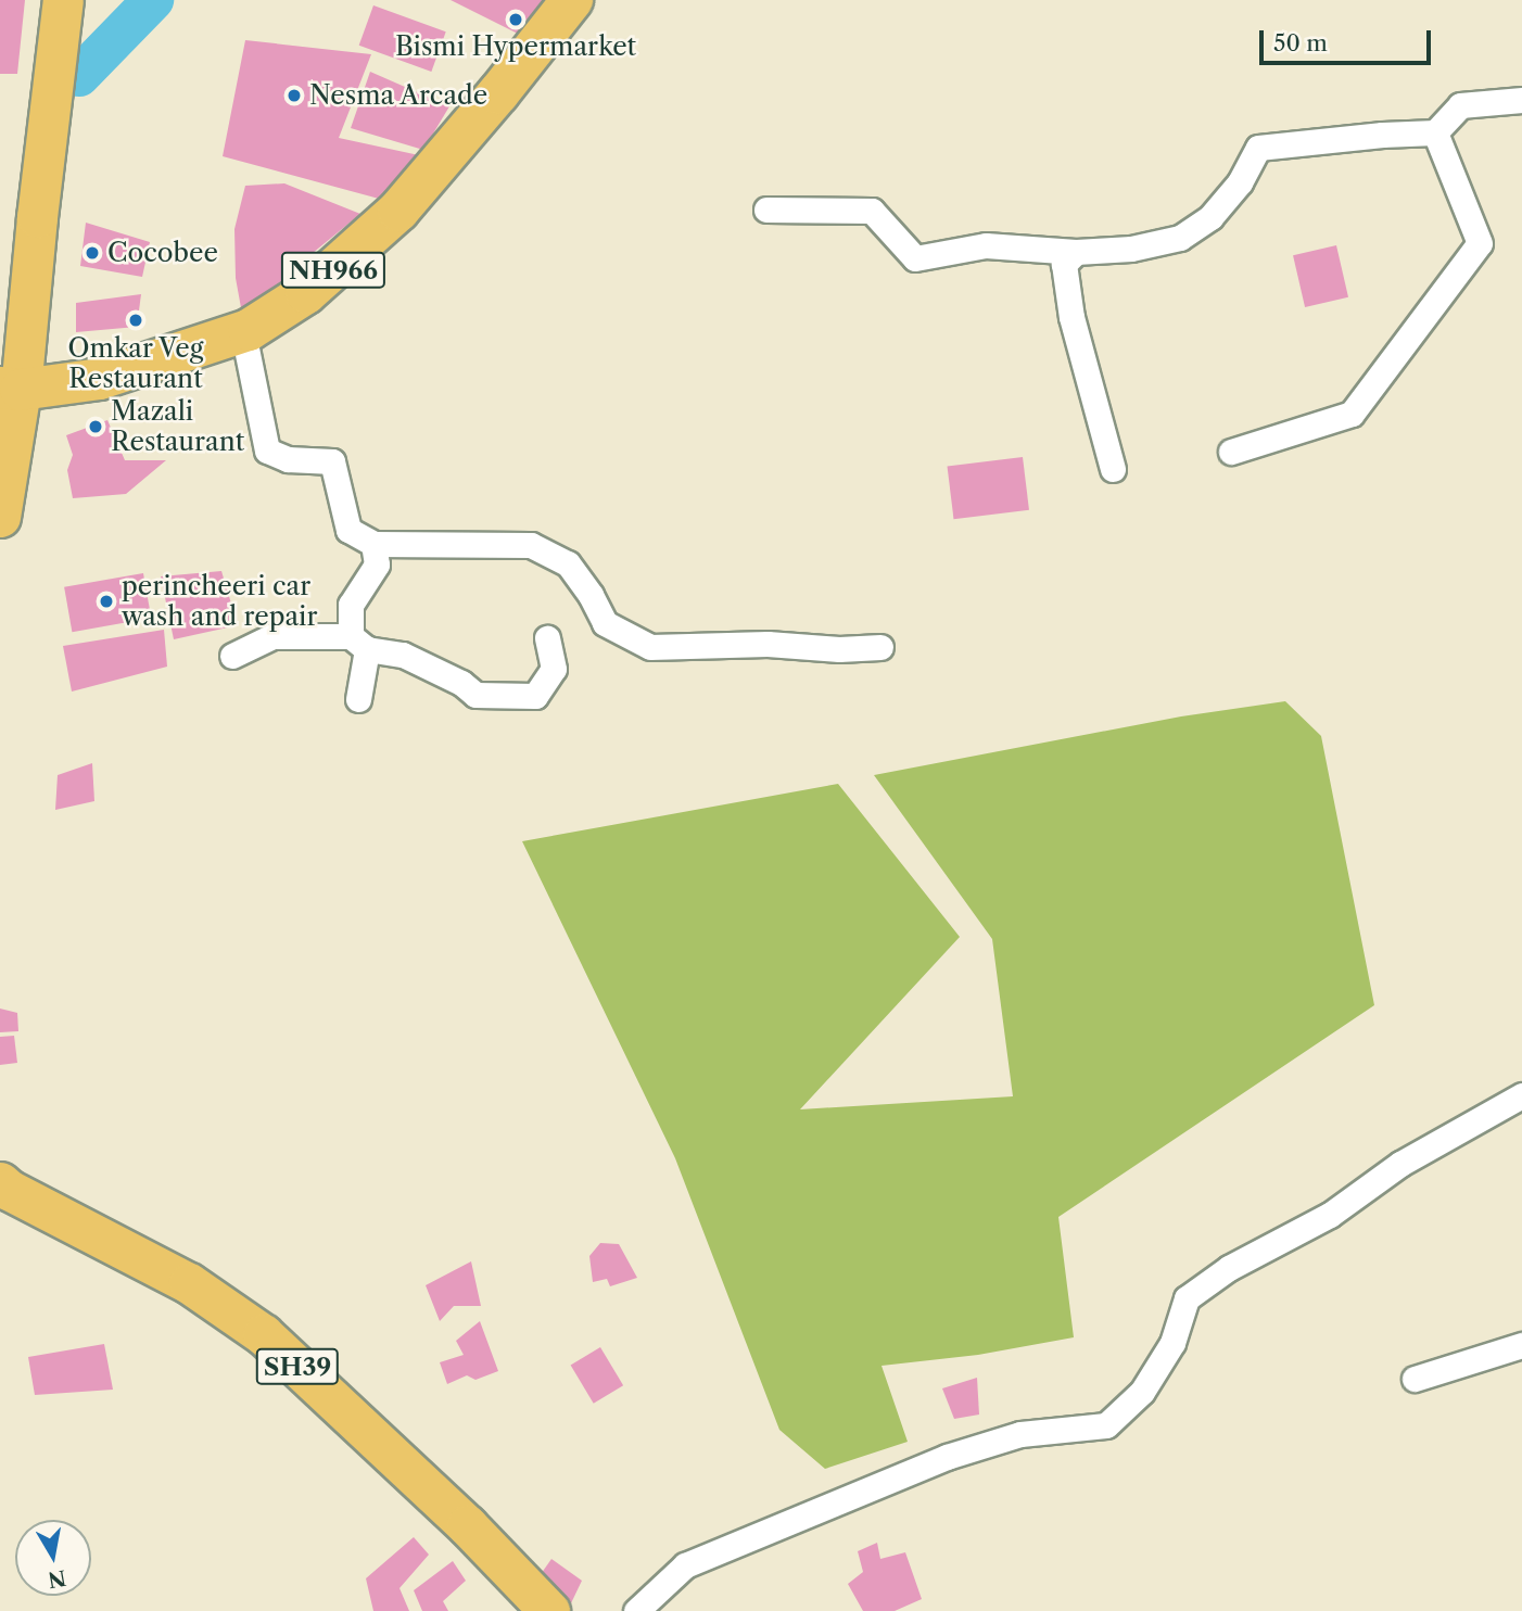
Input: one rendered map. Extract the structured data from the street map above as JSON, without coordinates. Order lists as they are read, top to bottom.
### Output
{
  "streets": {
    "highway": ["NH966"],
    "main road": ["SH39"]
  },
  "places": [
    "Bismi Hypermarket",
    "Nesma Arcade",
    "Cocobee",
    "Omkar Veg Restaurant",
    "Mazali Restaurant",
    "perincheeri car wash and repair"
  ],
  "scale_bar": "50 m",
  "north": "bottom"
}
